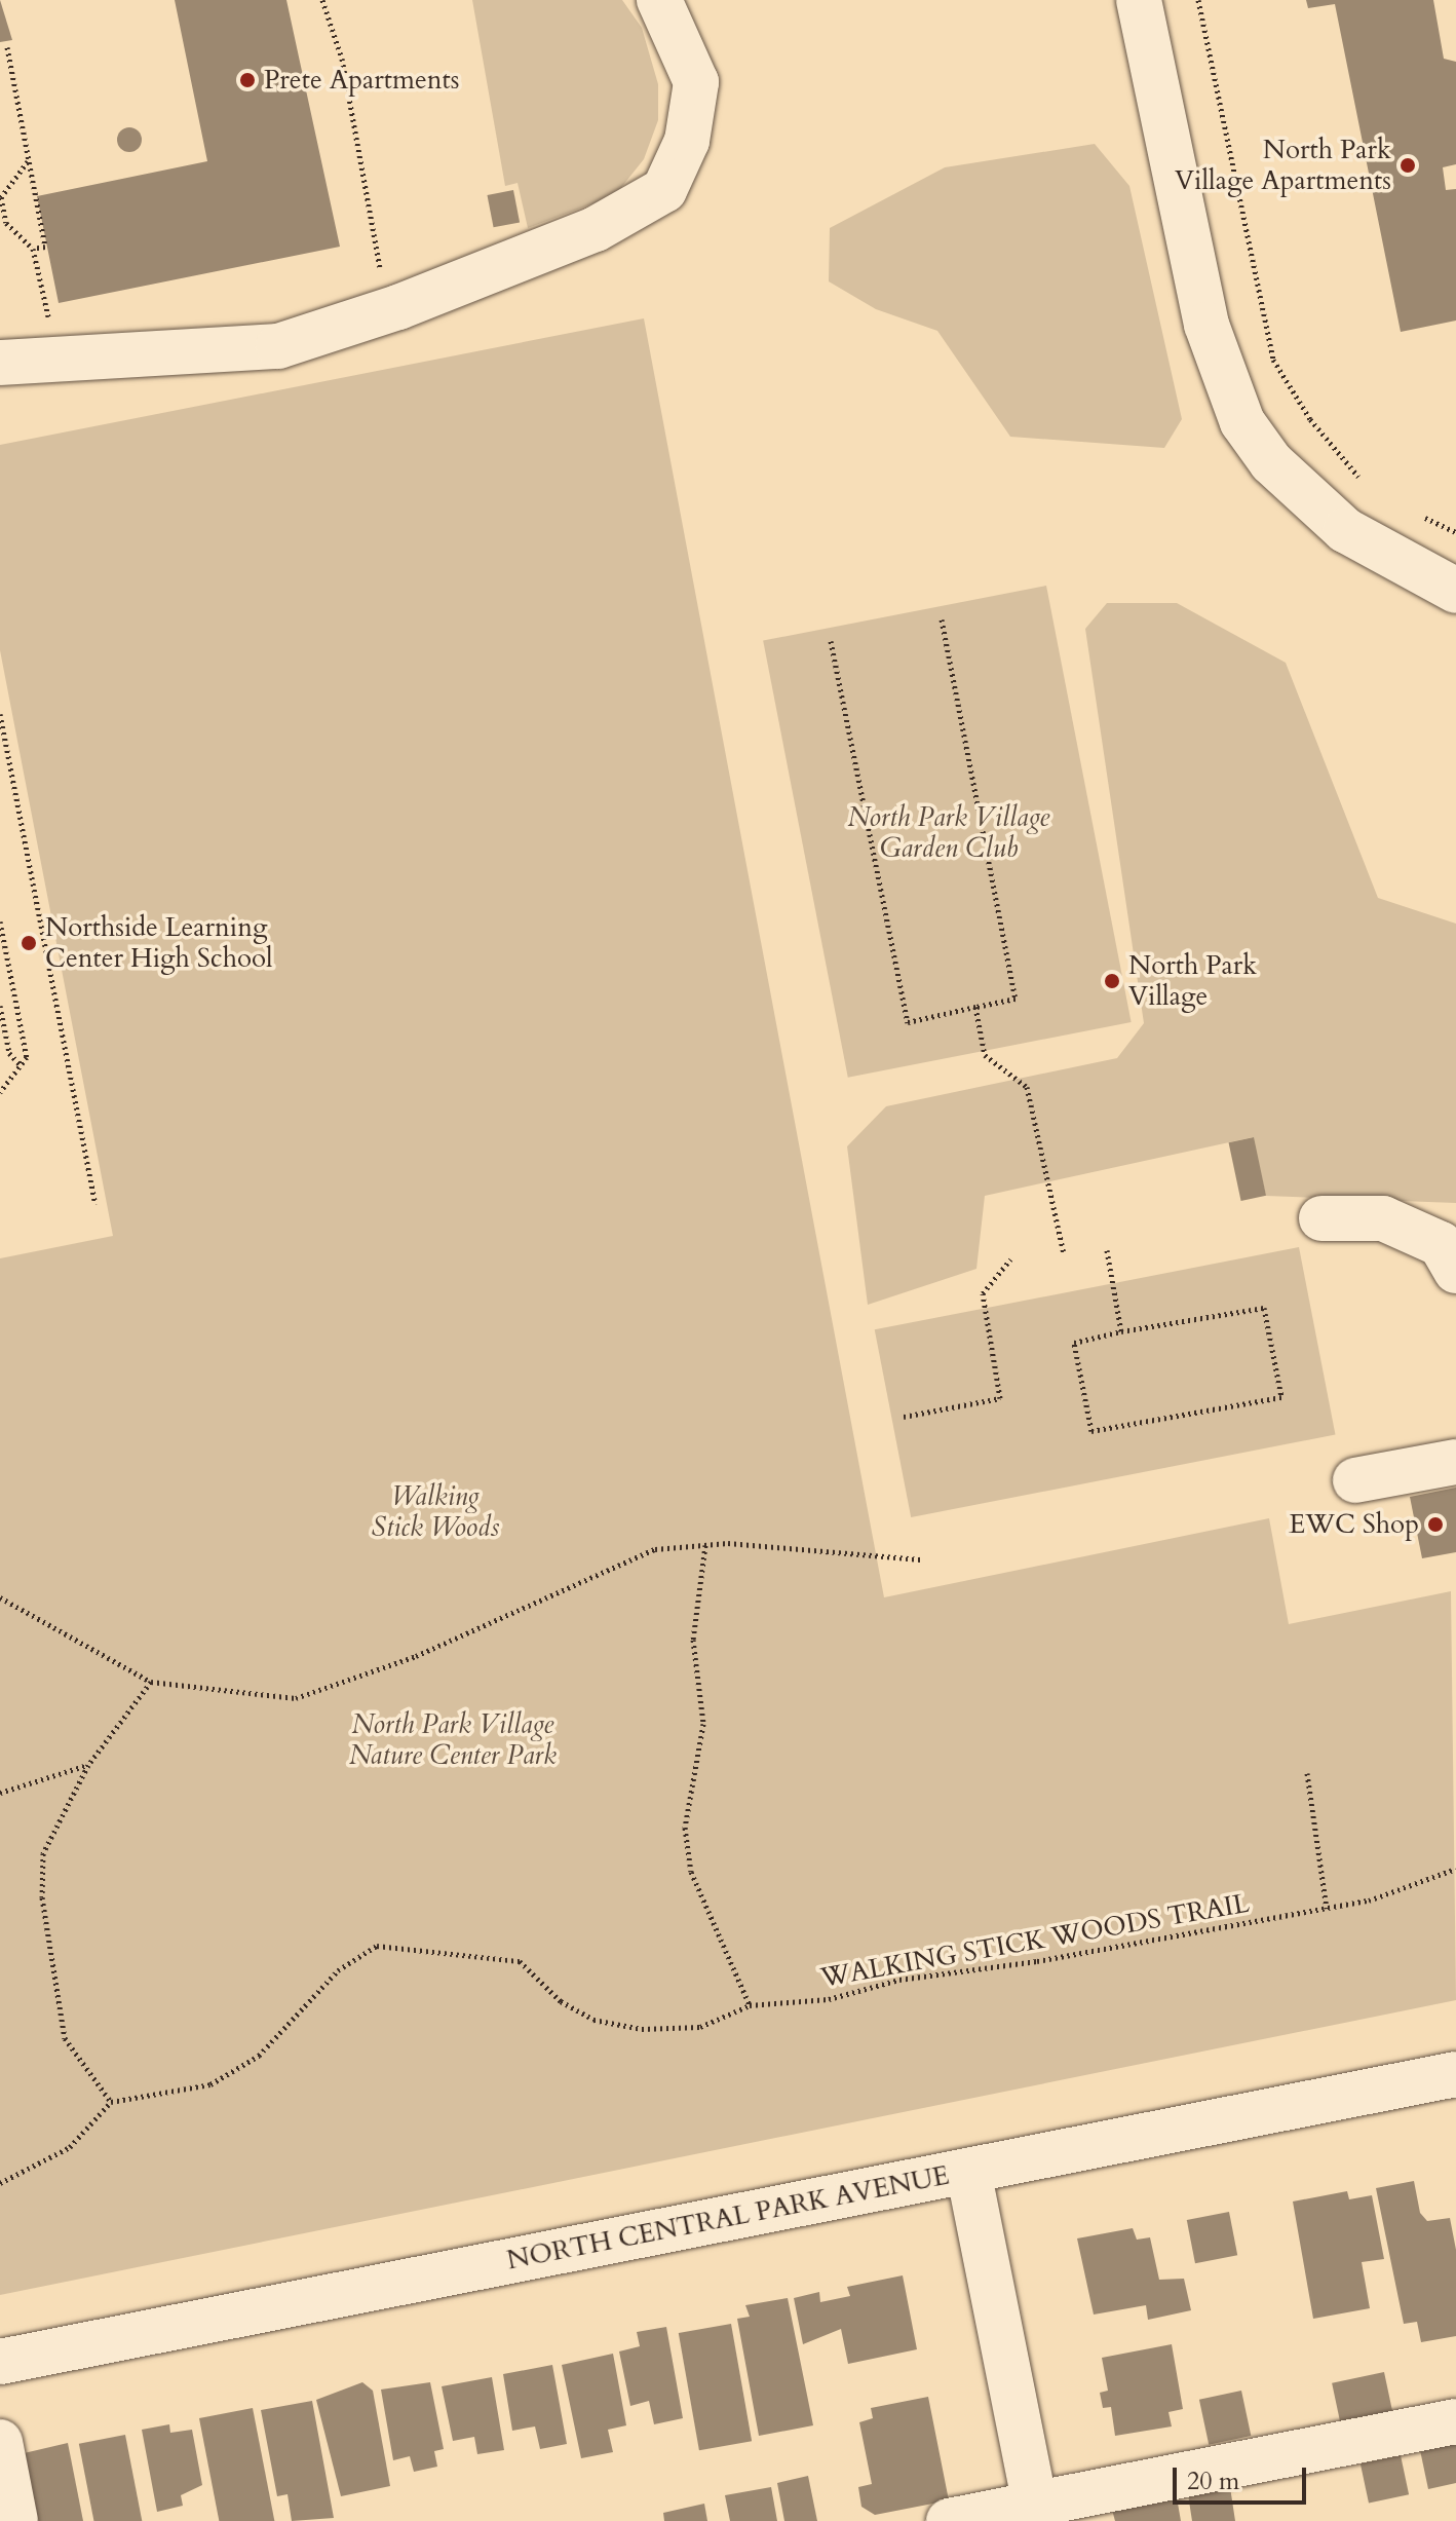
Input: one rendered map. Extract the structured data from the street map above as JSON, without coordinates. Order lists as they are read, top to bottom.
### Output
{
  "streets": {
    "street": ["NORTH CENTRAL PARK AVENUE"],
    "path": ["WALKING STICK WOODS TRAIL"]
  },
  "parks": ["North Park Village Garden Club", "Walking Stick Woods", "North Park Village Nature Center Park"],
  "places": [
    "Prete Apartments",
    "North Park Village Apartments",
    "Northside Learning Center High School",
    "North Park Village",
    "EWC Shop"
  ],
  "scale_bar": "20 m"
}
